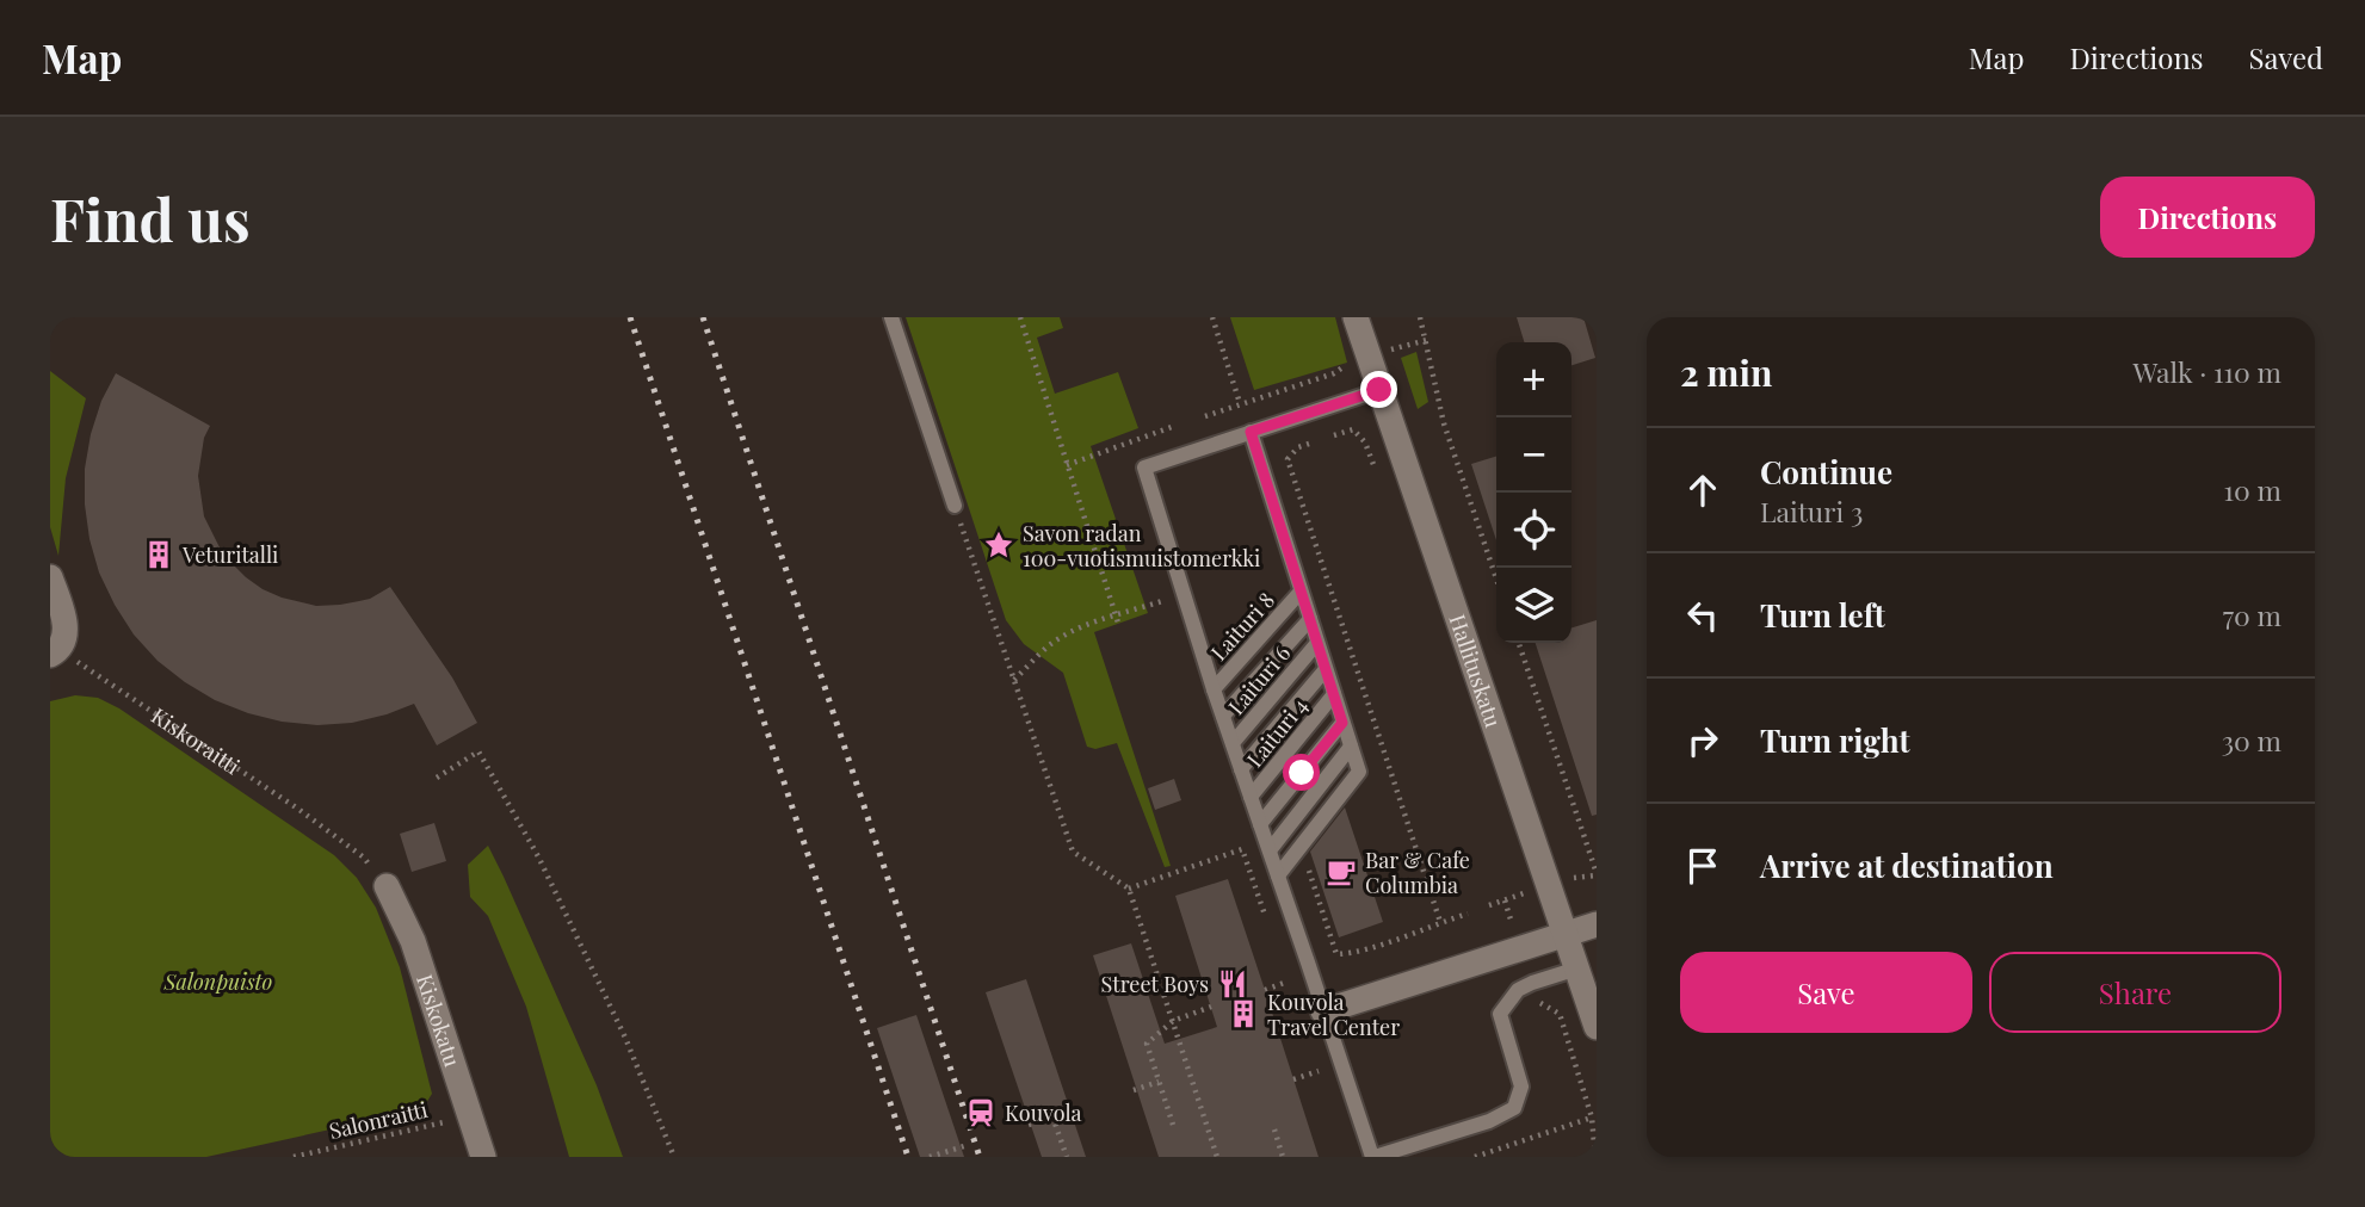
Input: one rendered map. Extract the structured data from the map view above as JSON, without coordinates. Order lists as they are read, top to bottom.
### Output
{
  "streets": {
    "street": ["Hallituskatu", "Kiskokatu"],
    "lane": ["Laituri 8", "Laituri 6", "Laituri 4"],
    "path": ["Kiskoraitti", "Salonraitti"]
  },
  "crossings": [
    ["Kiskoraitti", "Kiskokatu"],
    ["Kiskokatu", "Salonraitti"]
  ],
  "parks": ["Salonpuisto"],
  "places": {
    "place": ["Savon radan 100-vuotismuistomerkki"],
    "building": ["Veturitalli", "Kouvola Travel Center"],
    "cafe": ["Bar & Cafe Columbia"],
    "restaurant": ["Street Boys"],
    "station": ["Kouvola"]
  },
  "page": {
    "header": "Map",
    "nav": ["Map", "Directions", "Saved"],
    "buttons": [
      "Directions",
      ["Save", "Share"]
    ],
    "title": "Find us",
    "heading": ["2 min", "Walk · 110 m"],
    "map_buttons": ["+", "−"],
    "list": [
      ["Continue", "Laituri 3", "10 m"],
      ["Turn left", "70 m"],
      ["Turn right", "30 m"],
      "Arrive at destination"
    ]
  }
}
